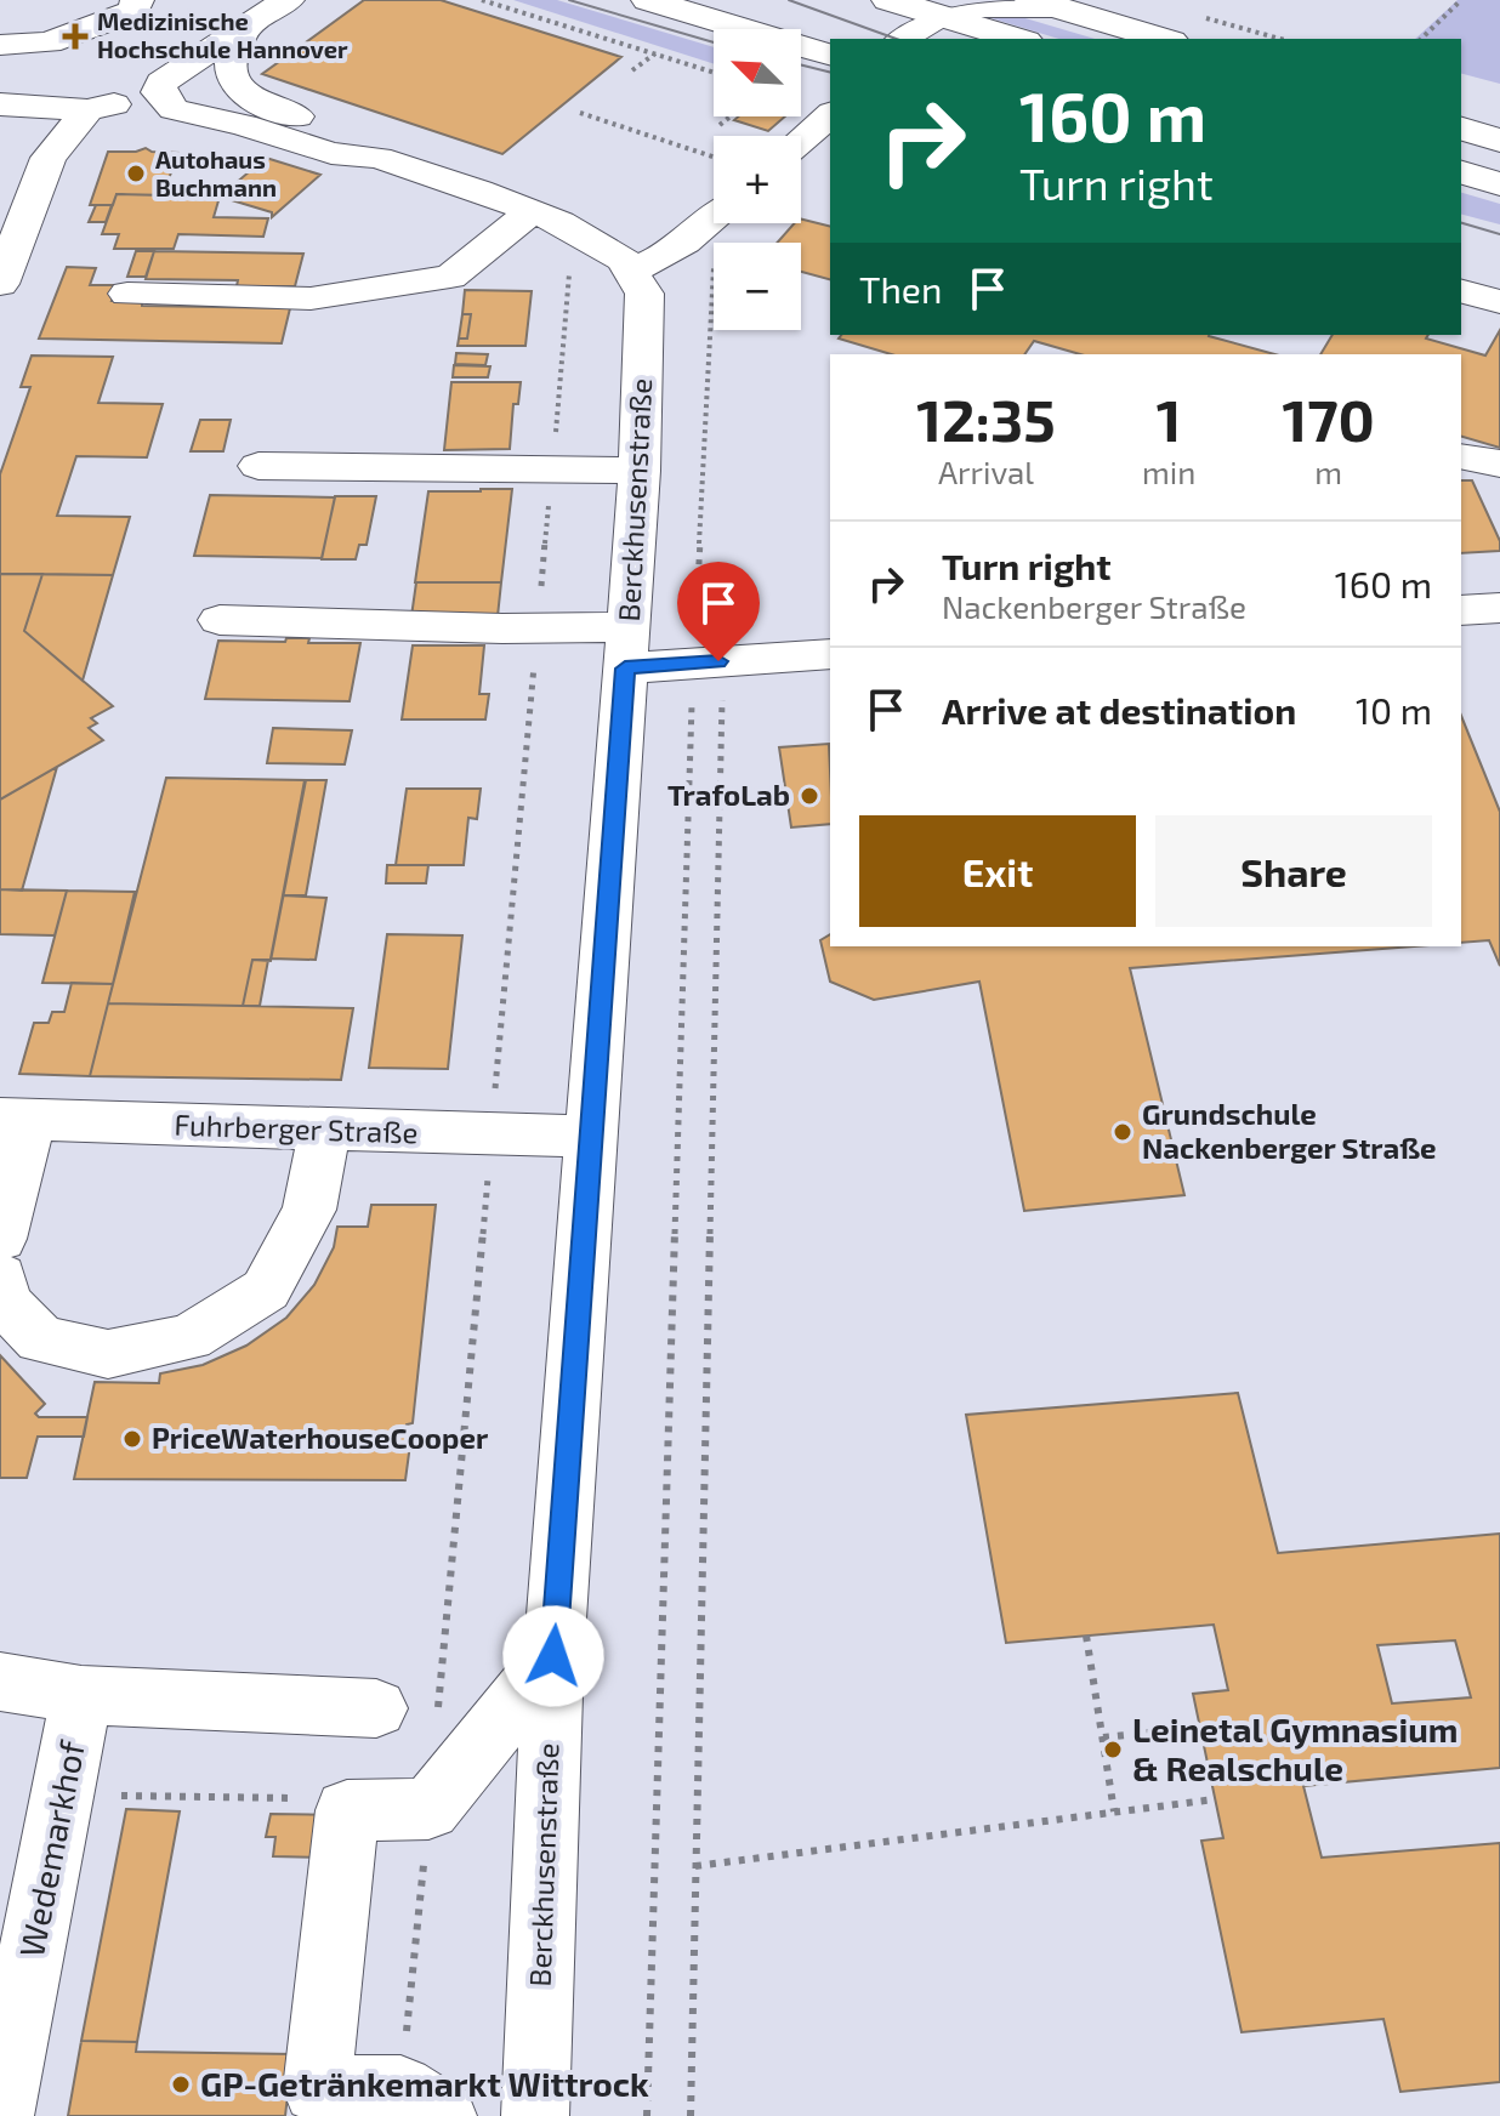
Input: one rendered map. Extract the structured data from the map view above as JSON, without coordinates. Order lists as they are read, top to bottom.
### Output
{
  "streets": {
    "street": ["Berckhusenstraße", "Fuhrberger Straße", "Wedemarkhof"]
  },
  "crossings": [
    ["Berckhusenstraße", "Fuhrberger Straße"]
  ],
  "places": {
    "health": ["Medizinische Hochschule Hannover"],
    "other": [
      "Autohaus Buchmann",
      "TrafoLab",
      "Grundschule Nackenberger Straße",
      "PriceWaterhouseCooper",
      "Leinetal Gymnasium & Realschule",
      "GP-Getränkemarkt Wittrock"
    ]
  },
  "north": "top left",
  "page": {
    "map_buttons": ["+", "−"],
    "turn": ["160 m", "Turn right"],
    "then": "Then",
    "eta": [
      "12:35",
      "Arrival",
      "1",
      "min",
      "170",
      "m"
    ],
    "list": [
      {
        "name": "Turn right",
        "note": "Nackenberger Straße",
        "value": "160 m"
      },
      {
        "name": "Arrive at destination",
        "value": "10 m"
      }
    ],
    "buttons": ["Exit", "Share"]
  }
}
